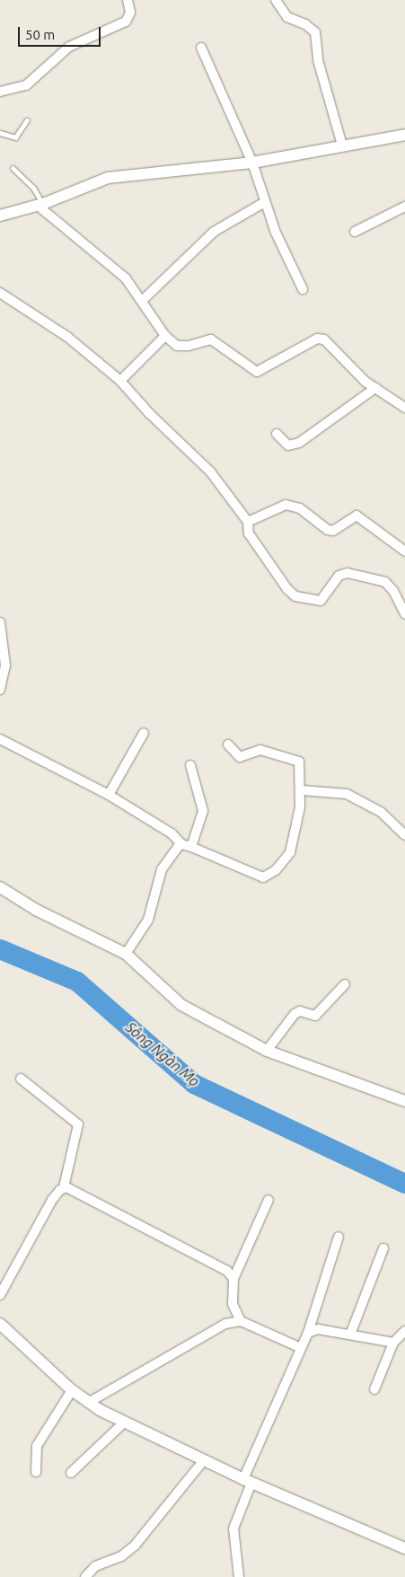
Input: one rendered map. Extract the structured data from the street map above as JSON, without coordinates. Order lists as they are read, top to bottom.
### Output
{
  "water": ["Sông Ngàn Mọ"],
  "scale_bar": "50 m"
}
